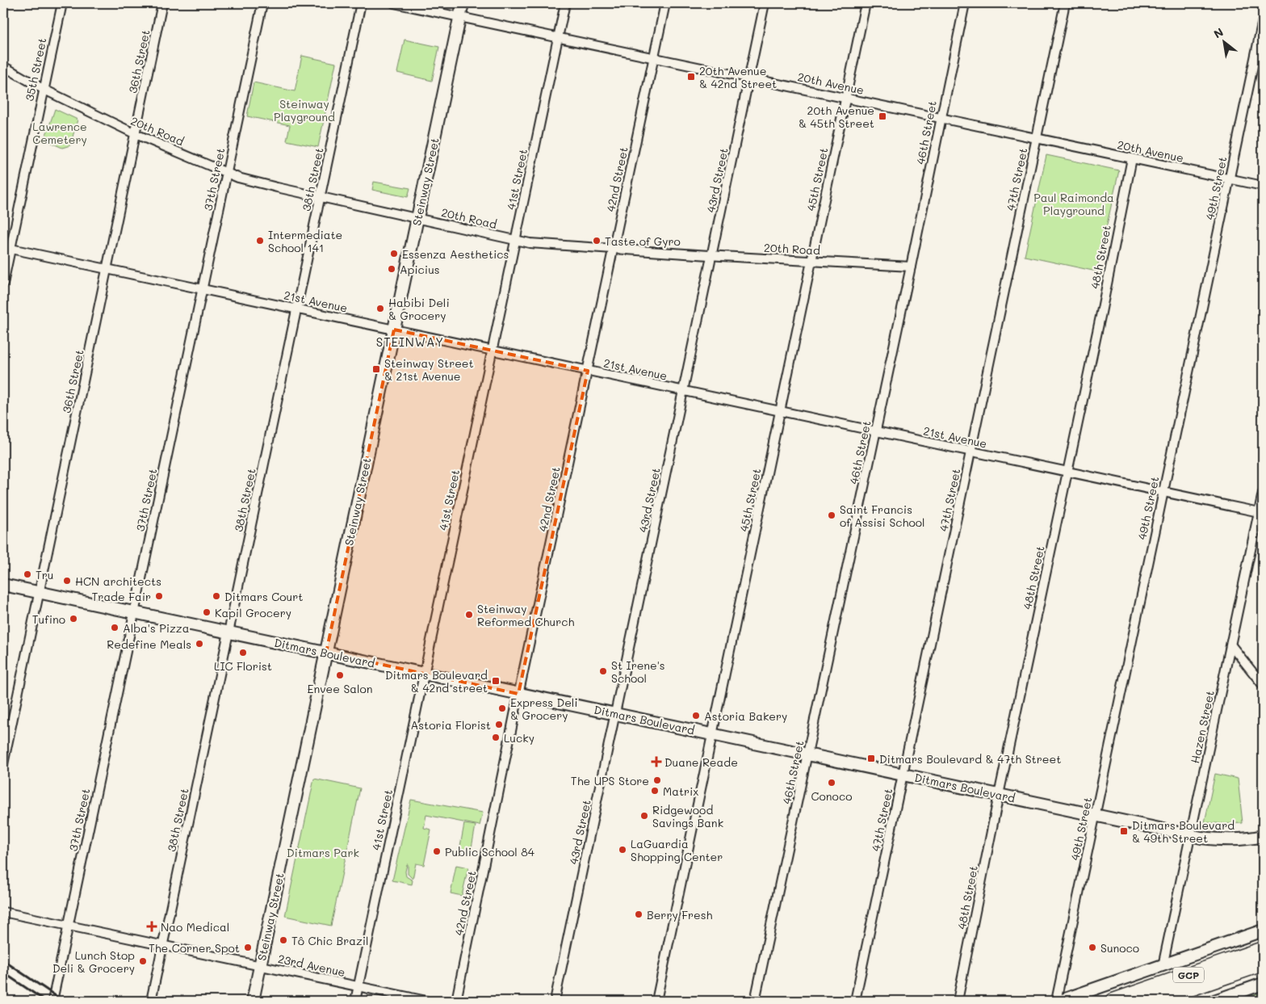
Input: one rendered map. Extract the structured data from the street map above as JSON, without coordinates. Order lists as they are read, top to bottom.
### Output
{
  "streets": {
    "highway": ["GCP"],
    "street": [
      "36th Street",
      "35th Street",
      "20th Avenue",
      "20th Road",
      "46th Street",
      "37th Street",
      "38th Street",
      "41st Street",
      "42nd Street",
      "45th Street",
      "47th Street",
      "43rd Street",
      "Steinway Street",
      "49th Street",
      "48th Street",
      "21st Avenue",
      "Ditmars Boulevard",
      "Hazen Street",
      "23rd Avenue"
    ]
  },
  "crossings": [
    ["36th Street", "20th Road"],
    ["36th Street", "21st Avenue"],
    ["36th Street", "Ditmars Boulevard"],
    ["35th Street", "20th Road"],
    ["35th Street", "21st Avenue"],
    ["20th Avenue", "46th Street"],
    ["20th Avenue", "41st Street"],
    ["20th Avenue", "42nd Street"],
    ["20th Avenue", "45th Street"],
    ["20th Avenue", "47th Street"],
    ["20th Avenue", "43rd Street"],
    ["20th Avenue", "Steinway Street"],
    ["20th Avenue", "49th Street"],
    ["20th Avenue", "48th Street"],
    ["20th Road", "46th Street"],
    ["20th Road", "37th Street"],
    ["20th Road", "38th Street"],
    ["20th Road", "41st Street"],
    ["20th Road", "42nd Street"],
    ["20th Road", "45th Street"],
    ["20th Road", "43rd Street"],
    ["20th Road", "Steinway Street"],
    ["46th Street", "21st Avenue"],
    ["46th Street", "Ditmars Boulevard"],
    ["37th Street", "21st Avenue"],
    ["37th Street", "Ditmars Boulevard"],
    ["37th Street", "23rd Avenue"],
    ["38th Street", "21st Avenue"],
    ["38th Street", "Ditmars Boulevard"],
    ["38th Street", "23rd Avenue"],
    ["41st Street", "21st Avenue"],
    ["41st Street", "Ditmars Boulevard"],
    ["41st Street", "23rd Avenue"],
    ["42nd Street", "21st Avenue"],
    ["42nd Street", "Ditmars Boulevard"],
    ["45th Street", "21st Avenue"],
    ["45th Street", "Ditmars Boulevard"],
    ["47th Street", "21st Avenue"],
    ["47th Street", "Ditmars Boulevard"],
    ["43rd Street", "21st Avenue"],
    ["43rd Street", "Ditmars Boulevard"],
    ["Steinway Street", "21st Avenue"],
    ["Steinway Street", "Ditmars Boulevard"],
    ["Steinway Street", "23rd Avenue"],
    ["49th Street", "21st Avenue"],
    ["49th Street", "Ditmars Boulevard"],
    ["48th Street", "21st Avenue"],
    ["48th Street", "Ditmars Boulevard"],
    ["21st Avenue", "Hazen Street"],
    ["Ditmars Boulevard", "Hazen Street"]
  ],
  "districts": ["STEINWAY"],
  "parks": [
    "Steinway Playground",
    "Lawrence Cemetery",
    "Paul Raimonda Playground",
    "Ditmars Park"
  ],
  "places": {
    "transit": [
      "20th Avenue & 42nd Street",
      "20th Avenue & 45th Street",
      "Steinway Street & 21st Avenue",
      "Ditmars Boulevard & 42nd street",
      "Ditmars Boulevard & 47th Street",
      "Ditmars Boulevard & 49th Street"
    ],
    "other": [
      "Intermediate School 141",
      "Taste of Gyro",
      "Essenza Aesthetics",
      "Apicius",
      "Habibi Deli & Grocery",
      "Saint Francis of Assisi School",
      "Tru",
      "HCN architects",
      "Trade Fair",
      "Ditmars Court",
      "Kapil Grocery",
      "Steinway Reformed Church",
      "Tufino",
      "Alba's Pizza",
      "Redefine Meals",
      "LIC Florist",
      "St Irene's School",
      "Envee Salon",
      "Express Deli & Grocery",
      "Astoria Bakery",
      "Astoria Florist",
      "Lucky",
      "The UPS Store",
      "Conoco",
      "Matrix",
      "Ridgewood Savings Bank",
      "LaGuardia Shopping Center",
      "Public School 84",
      "Berry Fresh",
      "Tô Chic Brazil",
      "The Corner Spot",
      "Sunoco",
      "Lunch Stop Deli & Grocery"
    ],
    "health": ["Duane Reade", "Nao Medical"]
  },
  "north": "top left"
}
